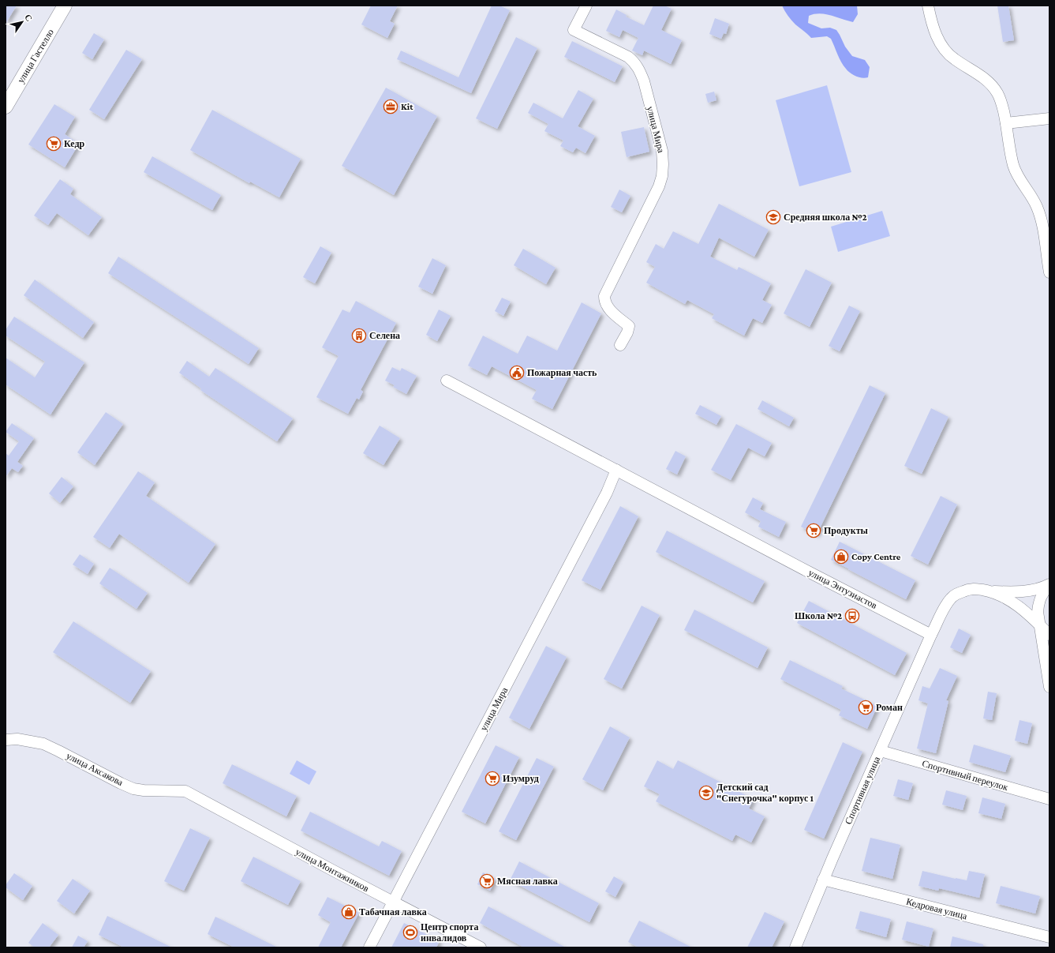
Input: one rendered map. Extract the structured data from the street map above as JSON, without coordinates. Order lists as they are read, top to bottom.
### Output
{
  "streets": {
    "street": [
      "улица Гастелло",
      "улица Мира",
      "улица Энтузиастов",
      "улица Аксакова",
      "Спортивный переулок",
      "Спортивная улица",
      "улица Монтажников",
      "Кедровая улица"
    ]
  },
  "crossings": [
    ["улица Мира", "улица Энтузиастов"],
    ["улица Мира", "улица Монтажников"],
    ["улица Энтузиастов", "Спортивная улица"],
    ["улица Аксакова", "улица Монтажников"],
    ["Спортивный переулок", "Спортивная улица"],
    ["Спортивная улица", "Кедровая улица"]
  ],
  "places": {
    "office": ["Kit"],
    "supermarket": [
      "Кедр",
      "Продукты",
      "Роман",
      "Изумруд",
      "Мясная лавка"
    ],
    "school or university": ["Средняя школа №2", "Детский сад \"Снегурочка\" корпус 1"],
    "building": ["Селена"],
    "public building": ["Пожарная часть"],
    "shop": ["Copy Centre", "Табачная лавка"],
    "bus stop": ["Школа №2"],
    "sports": ["Центр спорта инвалидов"]
  },
  "north": "top right"
}
